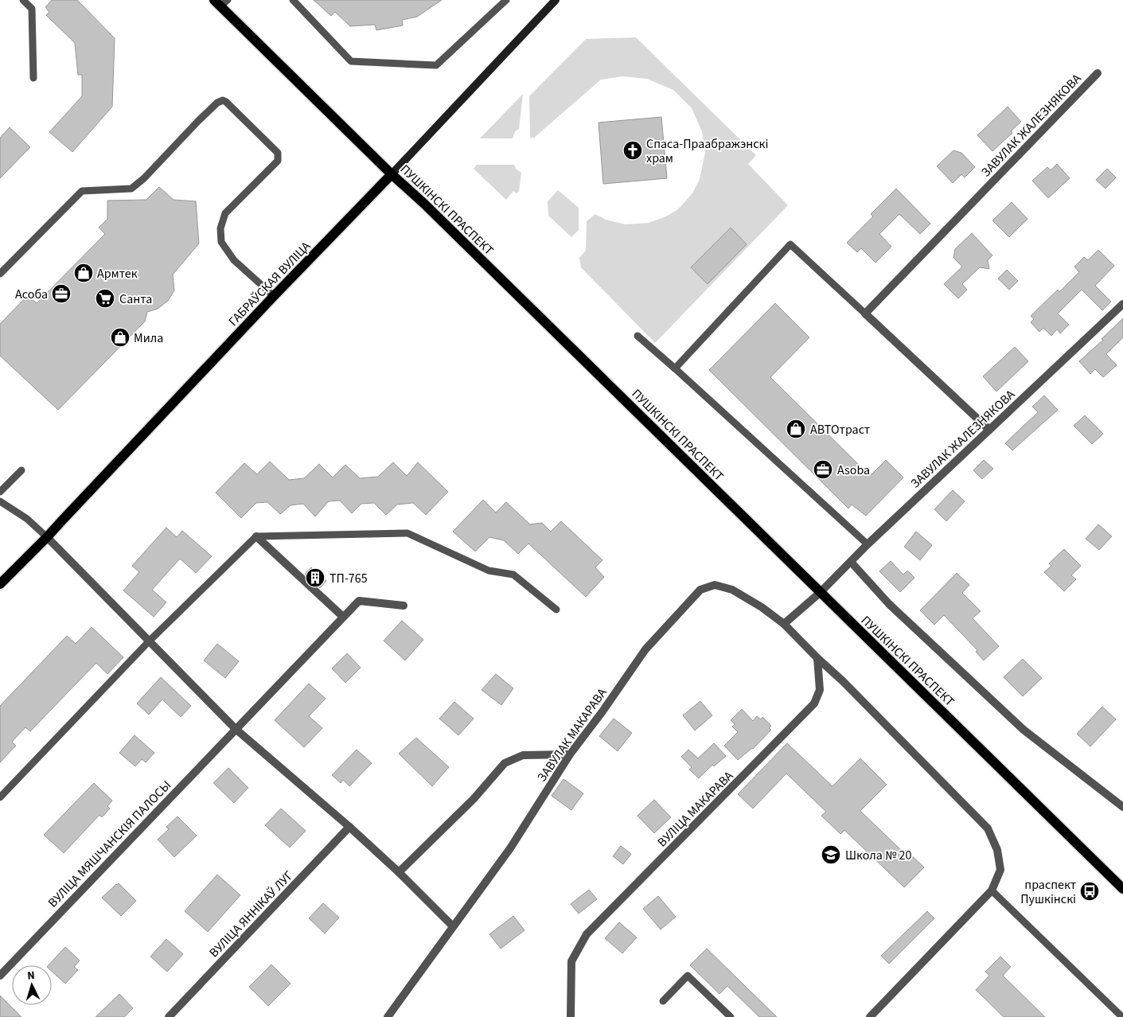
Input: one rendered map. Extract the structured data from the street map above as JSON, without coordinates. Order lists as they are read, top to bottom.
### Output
{
  "streets": {
    "main road": ["ПУШКІНСКІ ПРАСПЕКТ", "ГАБРАЎСКАЯ ВУЛІЦА"],
    "street": [
      "ЗАВУЛАК ЖАЛЕЗНЯКОВА",
      "ЗАВУЛАК МАКАРАВА",
      "ВУЛІЦА МАКАРАВА",
      "ВУЛІЦА МЯШЧАНСКІЯ ПАЛОСЫ",
      "ВУЛІЦА ЯННІКАЎ ЛУГ"
    ]
  },
  "crossings": [
    ["ЗАВУЛАК ЖАЛЕЗНЯКОВА", "ПУШКІНСКІ ПРАСПЕКТ"],
    ["ПУШКІНСКІ ПРАСПЕКТ", "ГАБРАЎСКАЯ ВУЛІЦА"]
  ],
  "places": {
    "church": ["Спаса-Праабражэнскі храм"],
    "shop": ["Армтек", "Мила", "АВТОтраст"],
    "office": ["Асоба", "Asoba"],
    "supermarket": ["Санта"],
    "building": ["ТП-765"],
    "school or university": ["Школа № 20"],
    "bus stop": ["праспект Пушкінскі"]
  },
  "north": "top"
}
